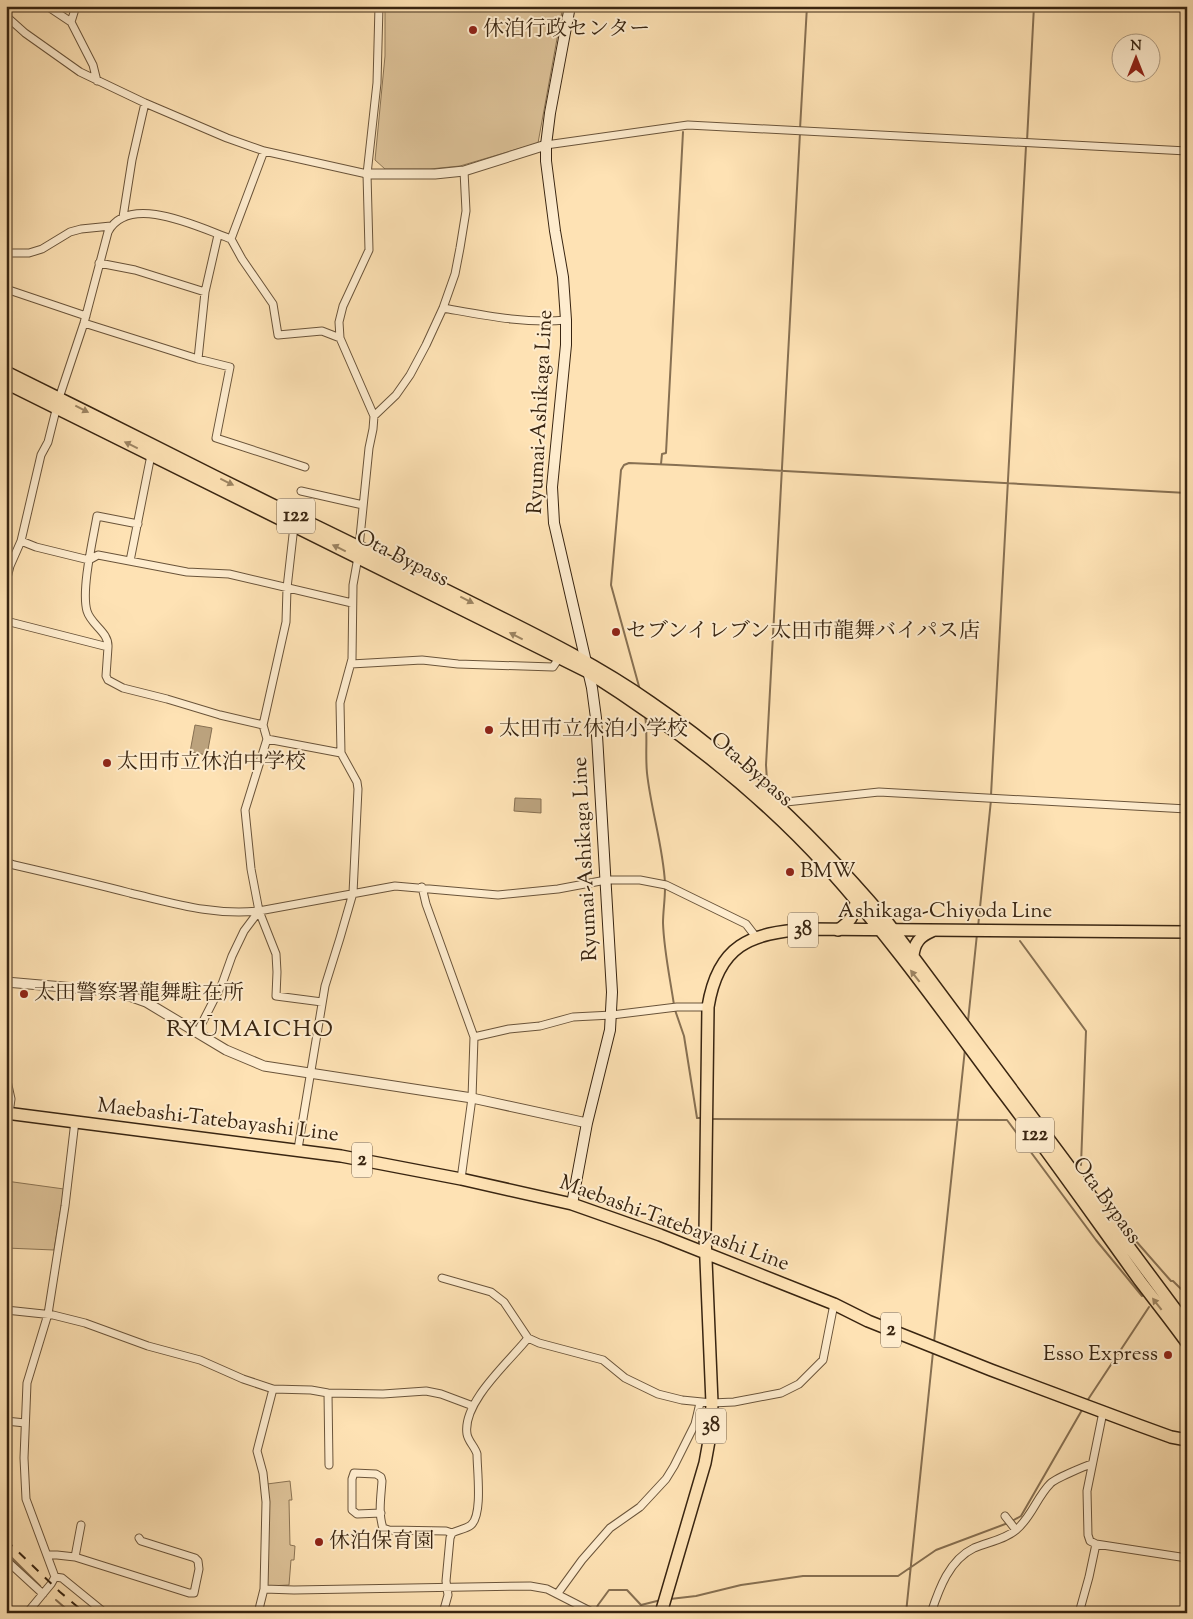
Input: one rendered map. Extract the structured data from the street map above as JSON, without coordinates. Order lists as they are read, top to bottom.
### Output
{
  "streets": {
    "main road": [
      "Ryumai-Ashikaga Line",
      "122",
      "Ota Bypass",
      "Ashikaga-Chiyoda Line",
      "38",
      "Maebashi-Tatebayashi Line",
      "2"
    ]
  },
  "crossings": [
    ["Ryumai-Ashikaga Line", "Ota Bypass"],
    ["Ryumai-Ashikaga Line", "Maebashi-Tatebayashi Line"],
    ["Ota Bypass", "Ashikaga-Chiyoda Line"],
    ["Ashikaga-Chiyoda Line", "Maebashi-Tatebayashi Line"]
  ],
  "districts": ["RYŪMAICHO"],
  "places": [
    "休泊行政センター",
    "セブンイレブン太田市龍舞バイパス店",
    "太田市立休泊小学校",
    "太田市立休泊中学校",
    "BMW",
    "太田警察署龍舞駐在所",
    "Esso Express",
    "休泊保育園"
  ],
  "north": "top"
}
